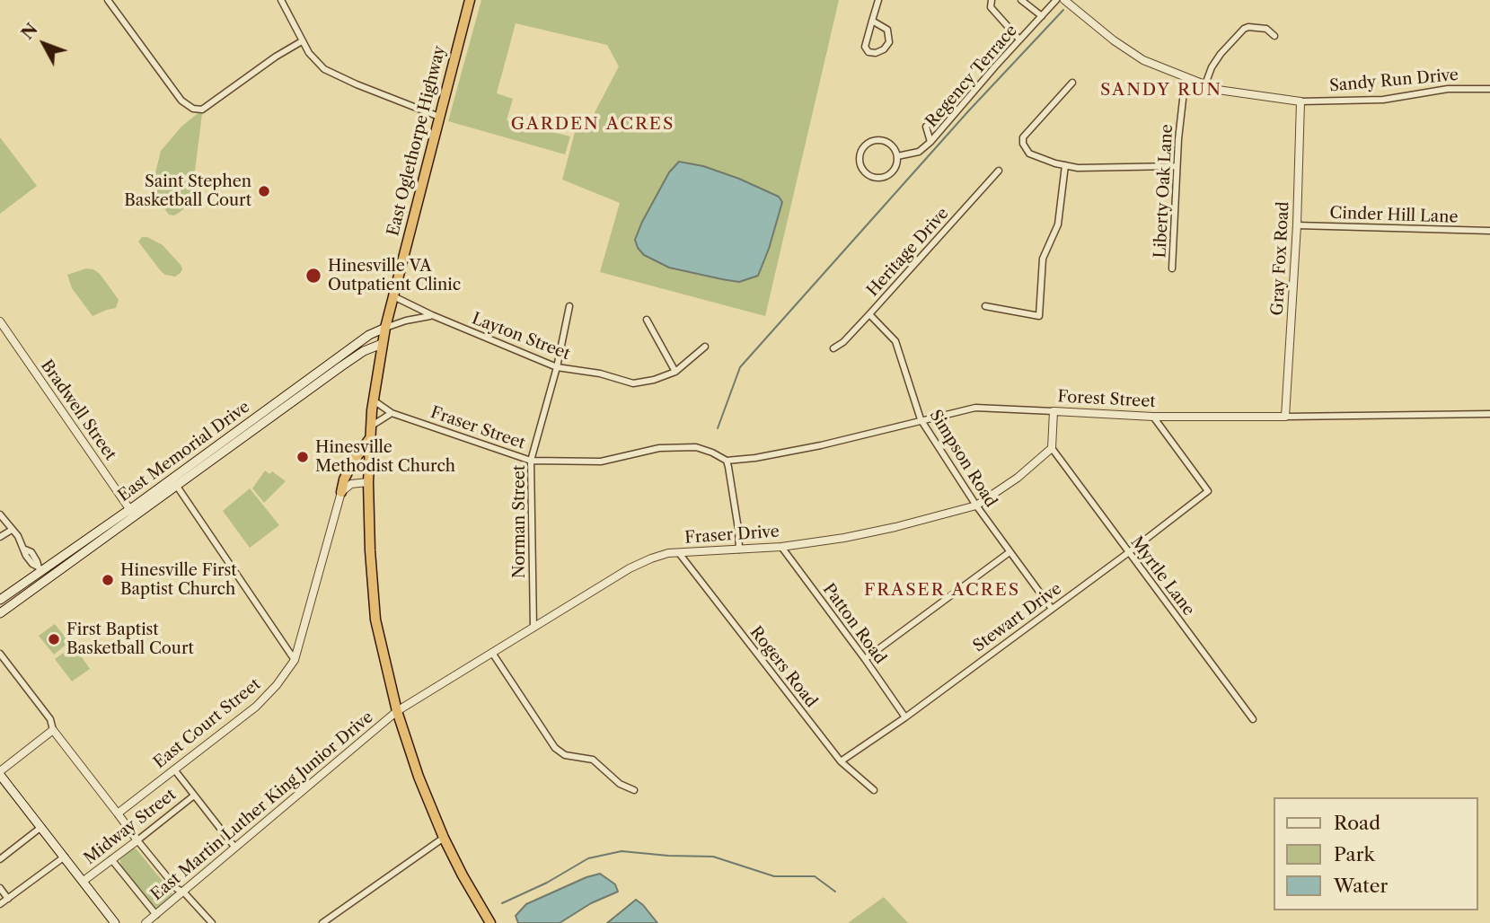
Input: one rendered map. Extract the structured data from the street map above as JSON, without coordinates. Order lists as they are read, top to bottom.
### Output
{
  "streets": {
    "highway": ["East Oglethorpe Highway"],
    "main road": ["East Memorial Drive"],
    "street": [
      "Regency Terrace",
      "Sandy Run Drive",
      "Liberty Oak Lane",
      "Cinder Hill Lane",
      "Heritage Drive",
      "Gray Fox Road",
      "Layton Street",
      "Forest Street",
      "Bradwell Street",
      "Fraser Street",
      "Simpson Road",
      "Norman Street",
      "Fraser Drive",
      "Myrtle Lane",
      "Stewart Drive",
      "Patton Road",
      "Rogers Road",
      "East Court Street",
      "East Martin Luther King Junior Drive",
      "Midway Street"
    ]
  },
  "crossings": [
    ["Sandy Run Drive", "Liberty Oak Lane"],
    ["Sandy Run Drive", "Gray Fox Road"],
    ["East Oglethorpe Highway", "Layton Street"],
    ["East Oglethorpe Highway", "Fraser Street"],
    ["East Oglethorpe Highway", "East Memorial Drive"],
    ["East Oglethorpe Highway", "Fraser Drive"],
    ["East Oglethorpe Highway", "East Martin Luther King Junior Drive"],
    ["Cinder Hill Lane", "Gray Fox Road"],
    ["Heritage Drive", "Simpson Road"],
    ["Gray Fox Road", "Forest Street"],
    ["Layton Street", "Norman Street"],
    ["Forest Street", "Fraser Street"],
    ["Forest Street", "Simpson Road"],
    ["Forest Street", "Stewart Drive"],
    ["Bradwell Street", "East Memorial Drive"],
    ["Fraser Street", "Norman Street"],
    ["Simpson Road", "Fraser Drive"],
    ["Simpson Road", "Stewart Drive"],
    ["Norman Street", "Fraser Drive"],
    ["Fraser Drive", "Myrtle Lane"],
    ["Fraser Drive", "Patton Road"],
    ["Fraser Drive", "Rogers Road"],
    ["Fraser Drive", "East Martin Luther King Junior Drive"],
    ["Myrtle Lane", "Stewart Drive"],
    ["Stewart Drive", "Patton Road"],
    ["Stewart Drive", "Rogers Road"]
  ],
  "districts": ["SANDY RUN", "GARDEN ACRES", "FRASER ACRES"],
  "places": [
    "Saint Stephen Basketball Court",
    "Hinesville VA Outpatient Clinic",
    "Hinesville Methodist Church",
    "Hinesville First Baptist Church",
    "First Baptist Basketball Court"
  ],
  "legend": ["Road", "Park", "Water"],
  "north": "top left"
}
